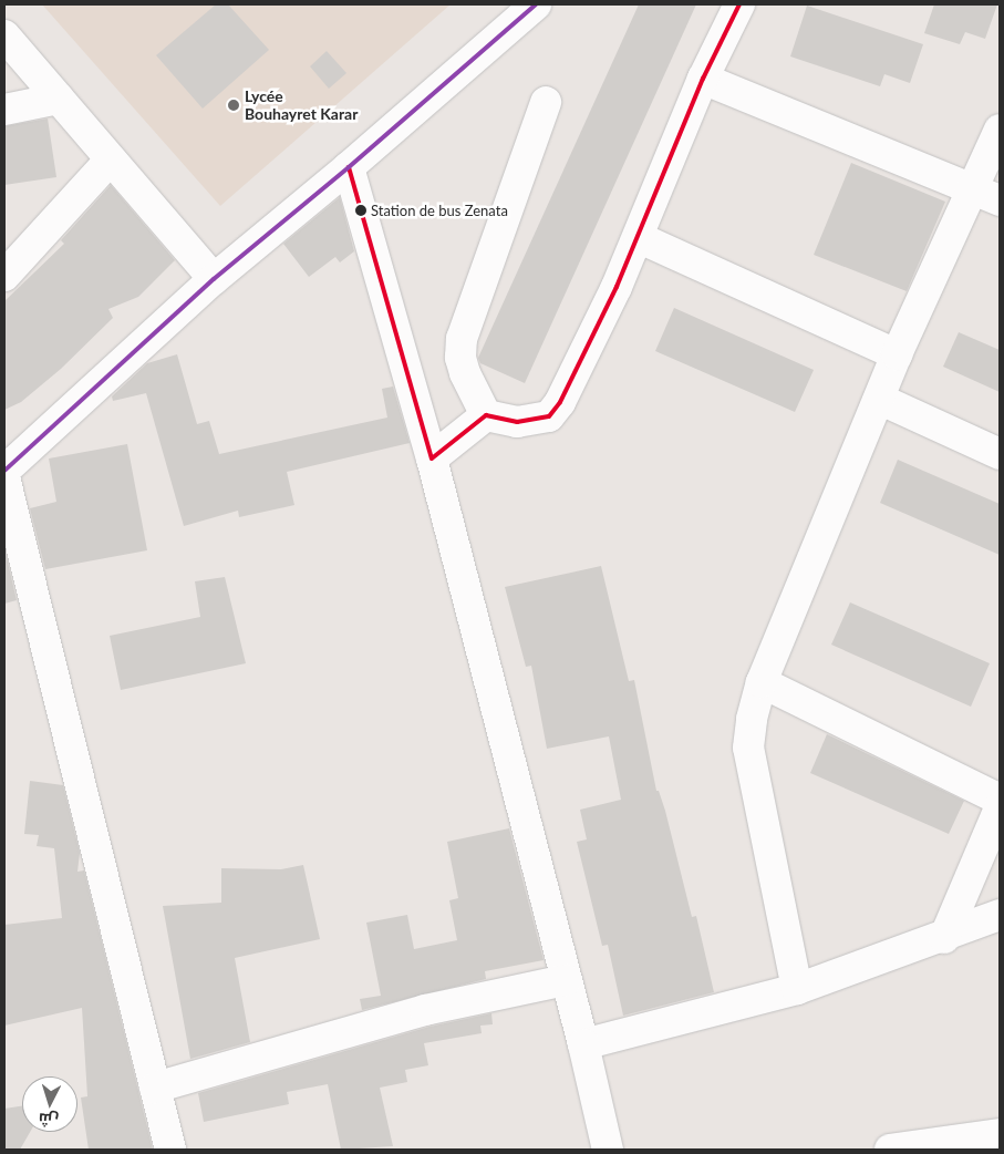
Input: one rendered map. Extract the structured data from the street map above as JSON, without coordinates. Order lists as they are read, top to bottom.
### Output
{
  "places": ["Lycée Bouhayret Karar", "Station de bus Zenata"],
  "north": "bottom"
}
